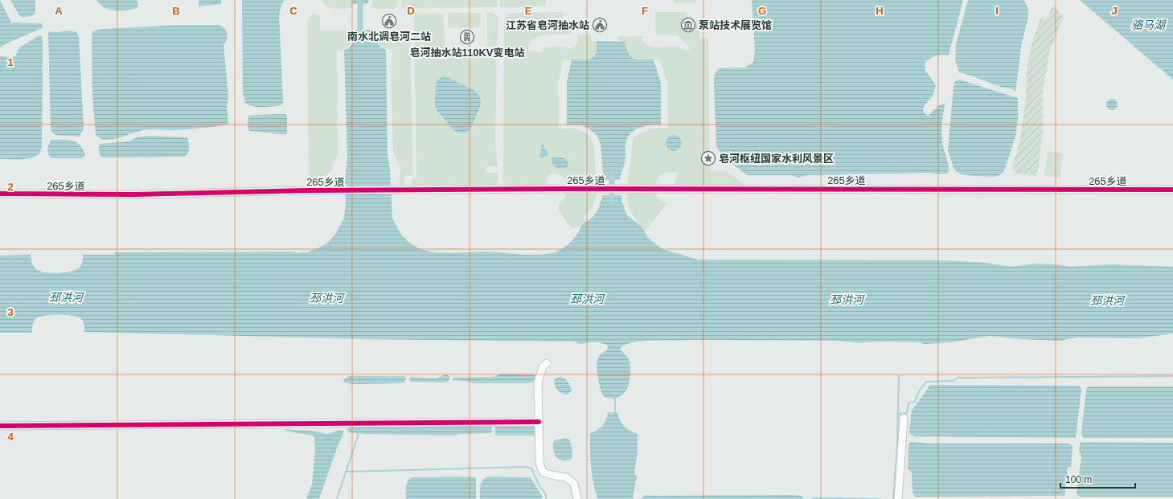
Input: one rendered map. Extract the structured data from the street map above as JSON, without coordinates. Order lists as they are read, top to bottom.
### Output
{
  "streets": {
    "street": ["265乡道"]
  },
  "water": ["骆马湖", "邳洪河"],
  "places": {
    "public building": ["南水北调皂河二站", "江苏省皂河抽水站"],
    "museum": ["泵站技术展览馆"],
    "building": ["皂河抽水站110KV变电站"],
    "place": ["皂河枢纽国家水利风景区"]
  },
  "scale_bar": "100 m",
  "grid": {
    "columns": [
      "A",
      "B",
      "C",
      "D",
      "E",
      "F",
      "G",
      "H",
      "I",
      "J"
    ],
    "rows": [
      "1",
      "2",
      "3",
      "4"
    ]
  }
}
